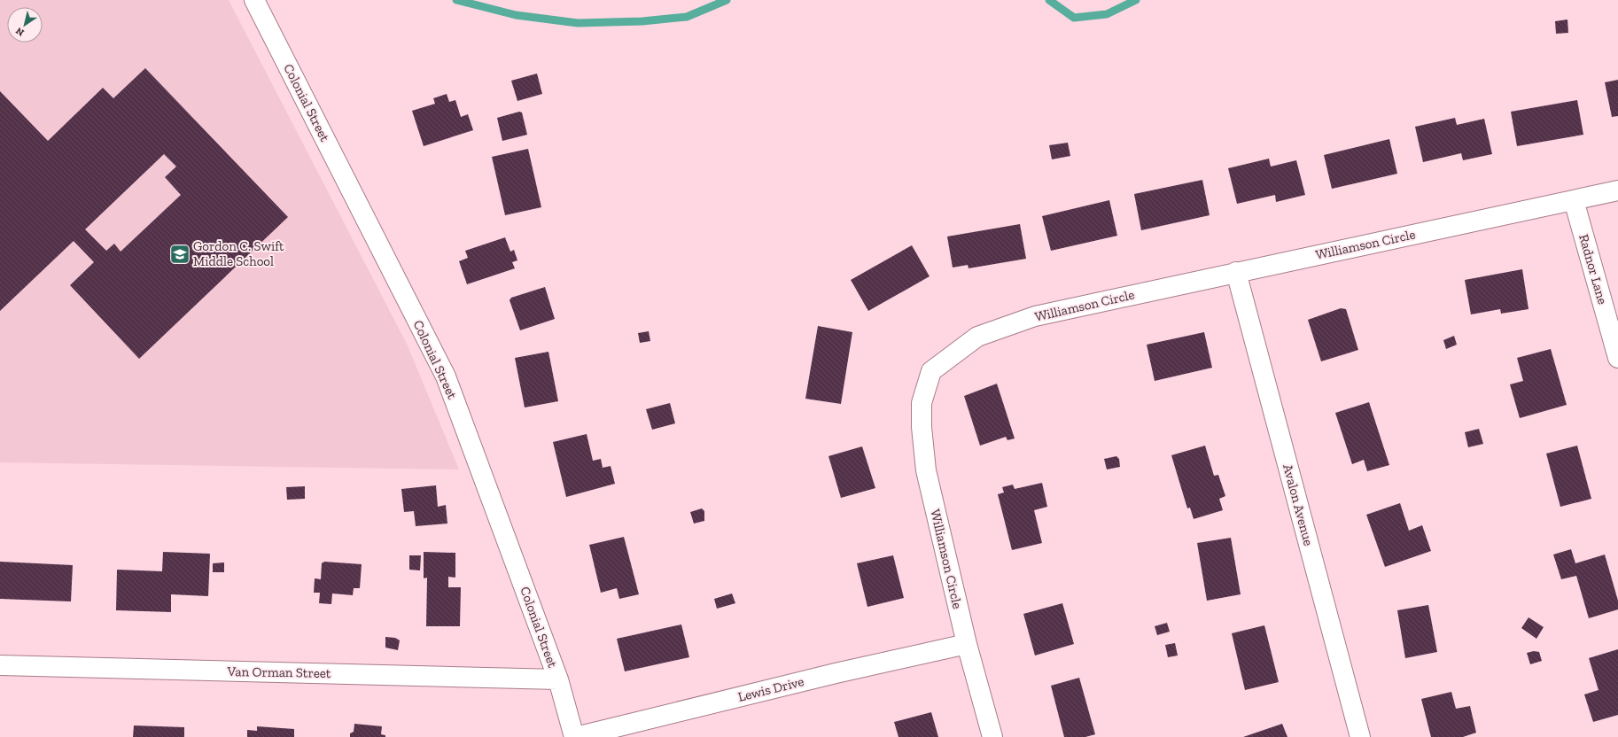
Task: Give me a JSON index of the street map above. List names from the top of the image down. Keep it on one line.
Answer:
{"streets":{"street":["Colonial Street","Williamson Circle","Radnor Lane","Avalon Avenue","Van Orman Street","Lewis Drive"]},"crossings":[["Colonial Street","Van Orman Street"],["Colonial Street","Lewis Drive"],["Williamson Circle","Radnor Lane"],["Williamson Circle","Avalon Avenue"],["Williamson Circle","Lewis Drive"]],"places":{"school or university":["Gordon C. Swift Middle School"]},"north":"bottom left"}
